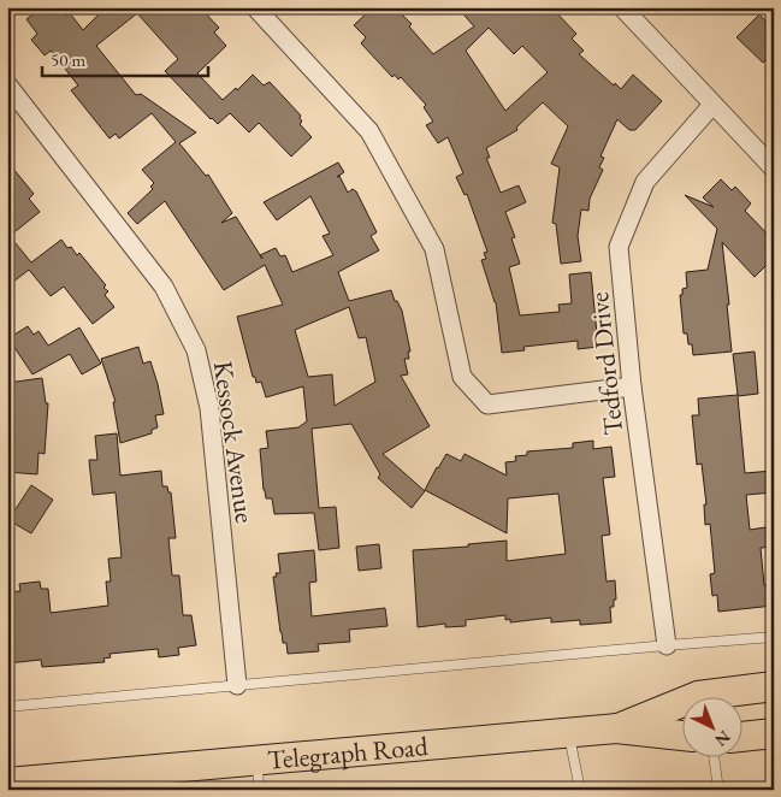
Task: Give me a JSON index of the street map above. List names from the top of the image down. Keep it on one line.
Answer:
{"streets":{"main road":["Telegraph Road"],"street":["Tedford Drive","Kessock Avenue"]},"scale_bar":"50 m","north":"bottom right"}
